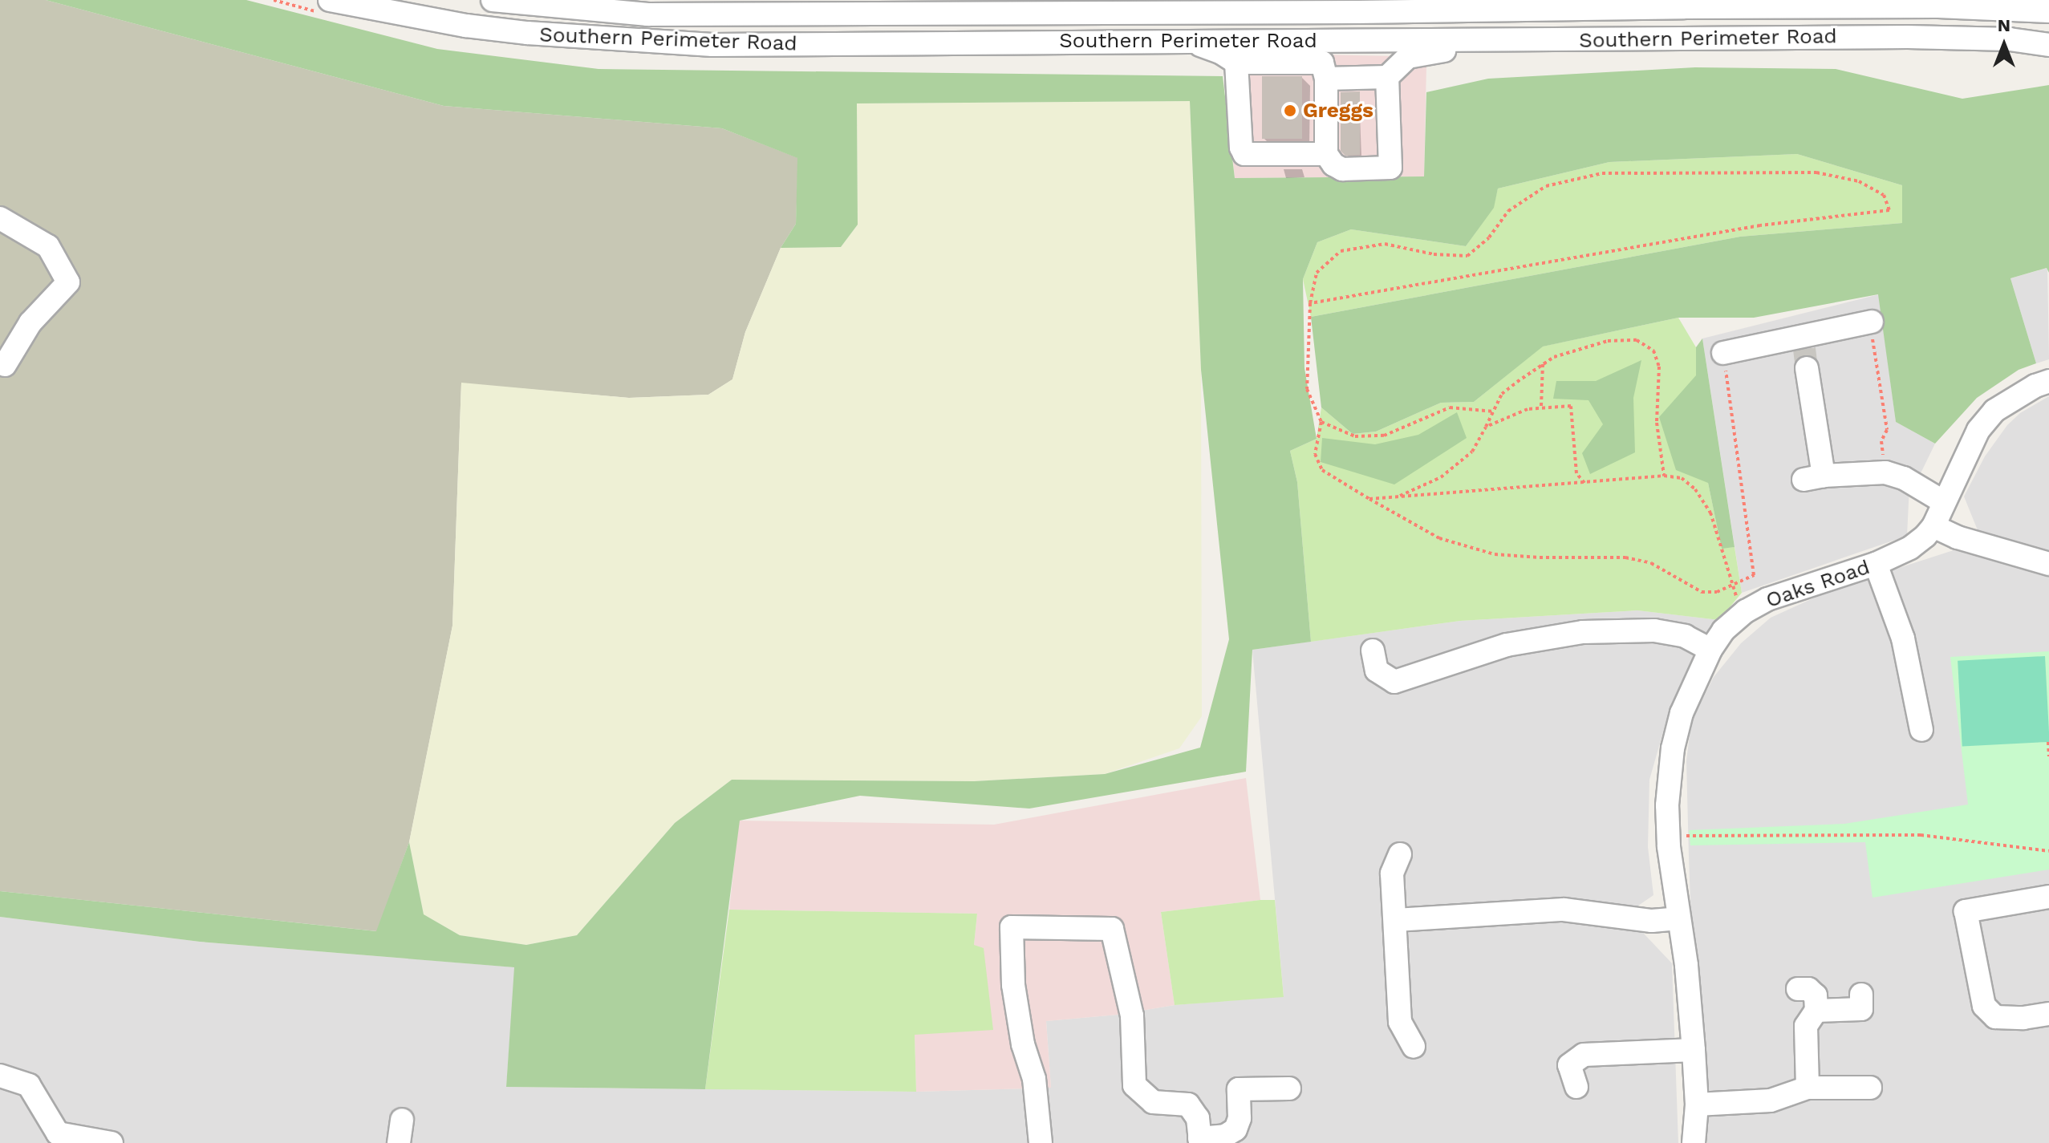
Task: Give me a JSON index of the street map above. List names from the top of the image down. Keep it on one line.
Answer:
{"streets":{"street":["Southern Perimeter Road","Oaks Road"]},"places":["Greggs"],"north":"top"}
